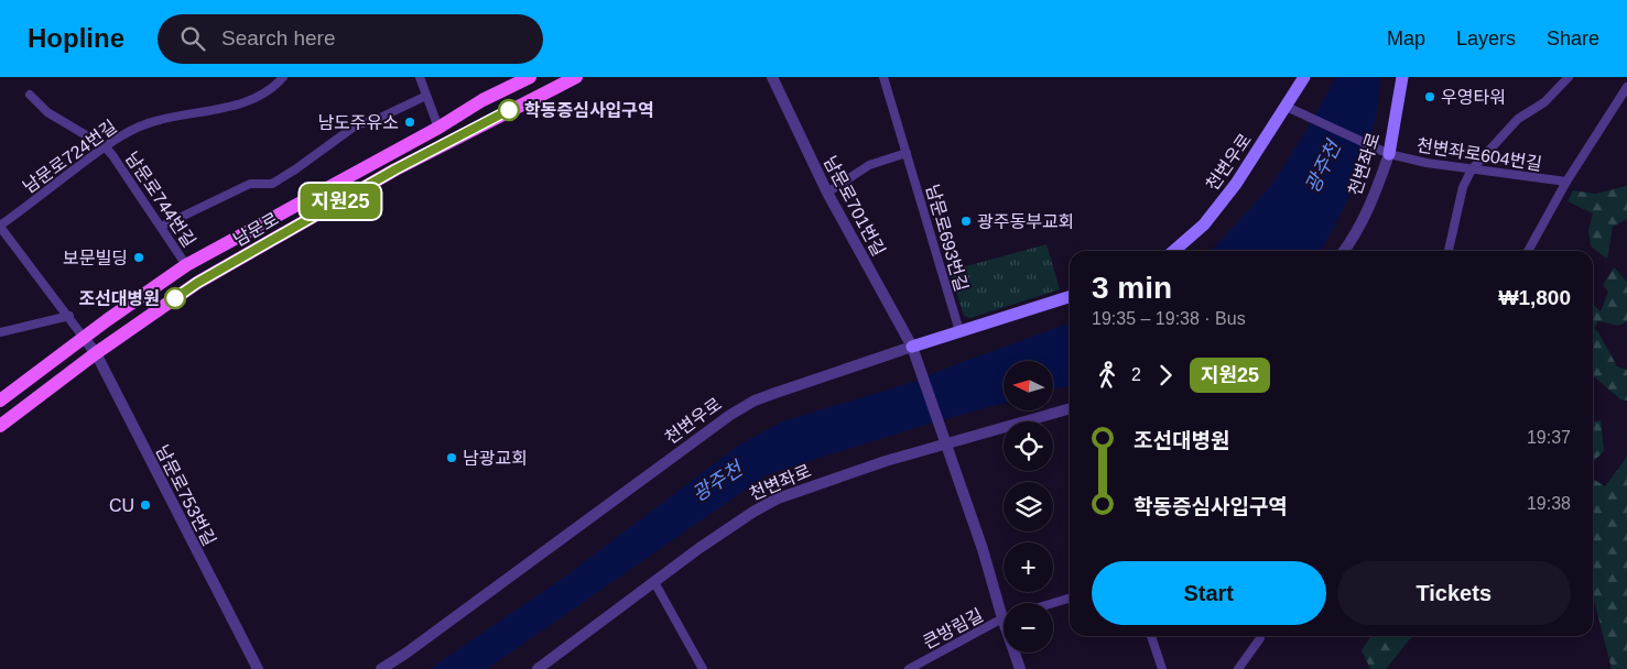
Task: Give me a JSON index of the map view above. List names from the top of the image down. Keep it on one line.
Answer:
{"streets":{"main road":["천변우로","천변좌로","남문로"],"street":["천변좌로604번길","남문로724번길","남문로744번길","남문로701번길","남문로693번길","남문로753번길","큰방림길"]},"crossings":[["천변좌로604번길","천변우로"],["천변좌로604번길","천변좌로"],["남문로724번길","남문로744번길"],["천변우로","남문로701번길"],["천변우로","남문로693번길"],["천변좌로","남문로701번길"],["남문로744번길","남문로"],["남문로","남문로753번길"]],"water":["광주천"],"places":["우영타워","학동증심사입구역","남도주유소","광주동부교회","보문빌딩","조선대병원","남광교회","CU"],"lines":["bus line 지원25"],"north":"left","page":{"header":"Hopline","search":"Search here","nav":["Map","Layers","Share"],"on_map":"지원25","heading":["3 min","19:35 – 19:38 · Bus","₩1,800"],"legs":["2","지원25"],"map_buttons":["+","−"],"list":[{"name":"조선대병원","value":"19:37"},{"name":"학동증심사입구역","value":"19:38"}],"buttons":["Start","Tickets"]}}
